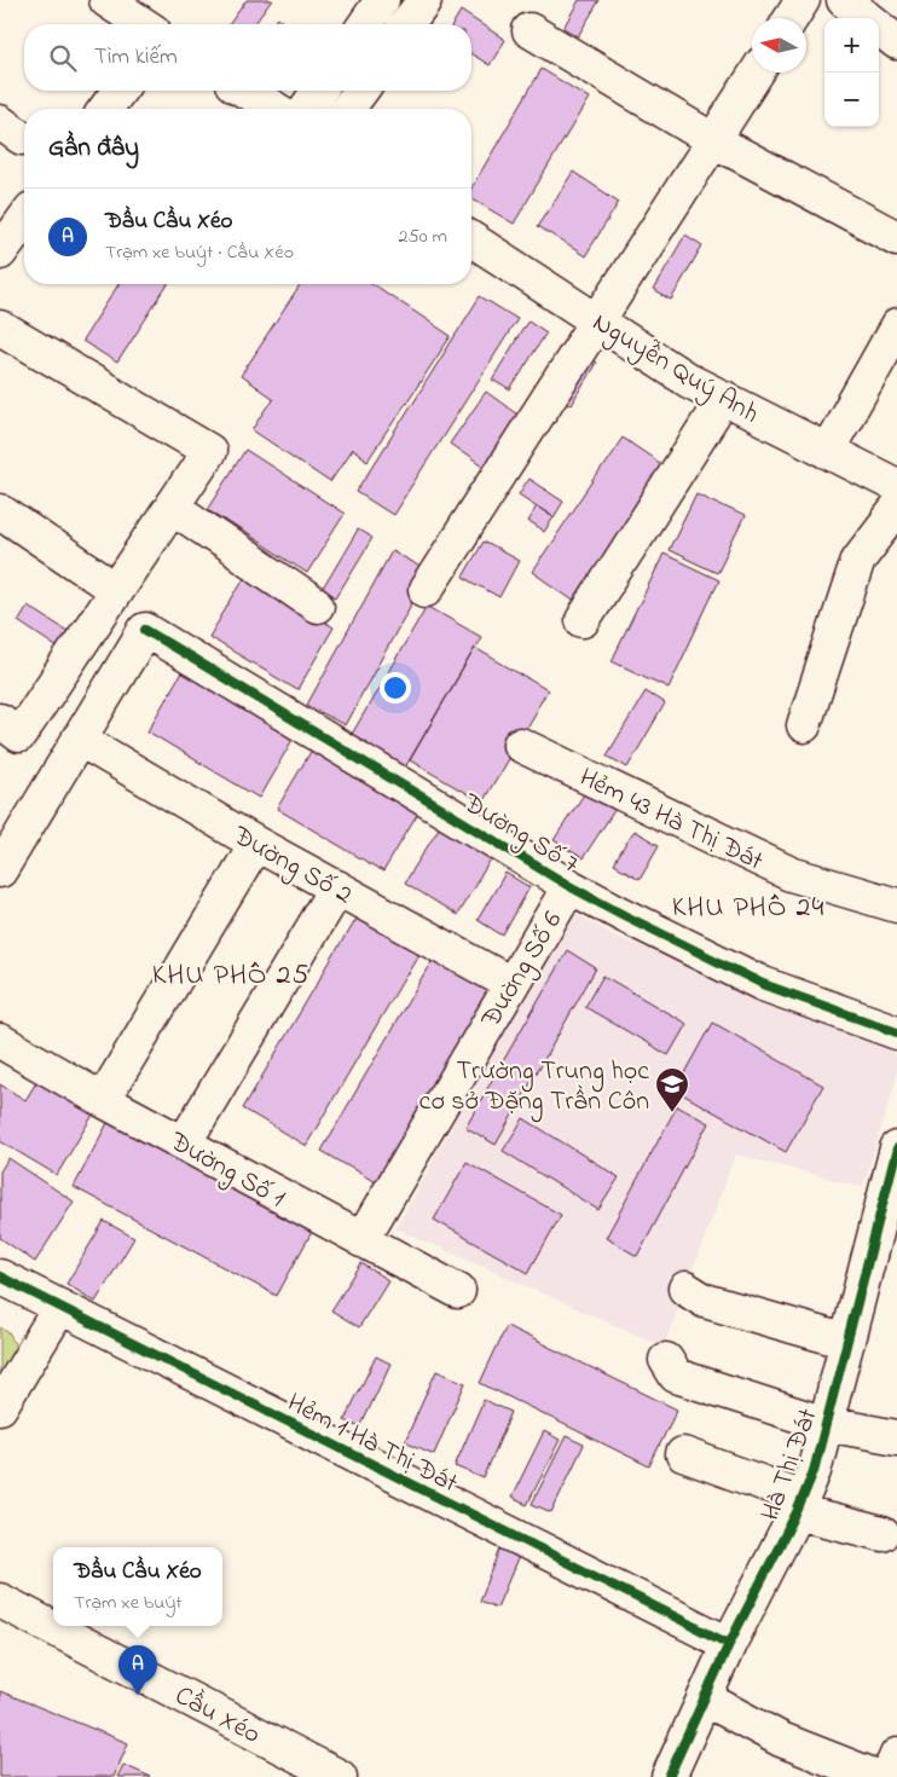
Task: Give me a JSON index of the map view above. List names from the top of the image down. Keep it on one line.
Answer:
{"streets":{"street":["Nguyễn Quý Anh","Hẻm 43 Hà Thị Đát","Đường Số 7","Đường Số 2","Đường Số 6","Đường Số 1","Hẻm 1 Hà Thị Đát","Hà Thị Đát","Cầu Xéo"]},"crossings":[["Đường Số 7","Đường Số 2"],["Đường Số 7","Đường Số 6"],["Đường Số 2","Đường Số 6"],["Đường Số 6","Đường Số 1"],["Hẻm 1 Hà Thị Đát","Hà Thị Đát"]],"districts":["KHU PHỐ 24","KHU PHỐ 25"],"places":{"school or university":["Trường Trung học cơ sở Đặng Trần Côn"]},"north":"left","page":{"map_buttons":["+","−"],"search":"Tìm kiếm","heading":"Gần đây","list":[{"mark":"A","name":"Đầu Cầu Xéo","note":"Trạm xe buýt · Cầu Xéo","value":"250 m"}],"popup":["Đầu Cầu Xéo","Trạm xe buýt"],"pins":"A"}}
